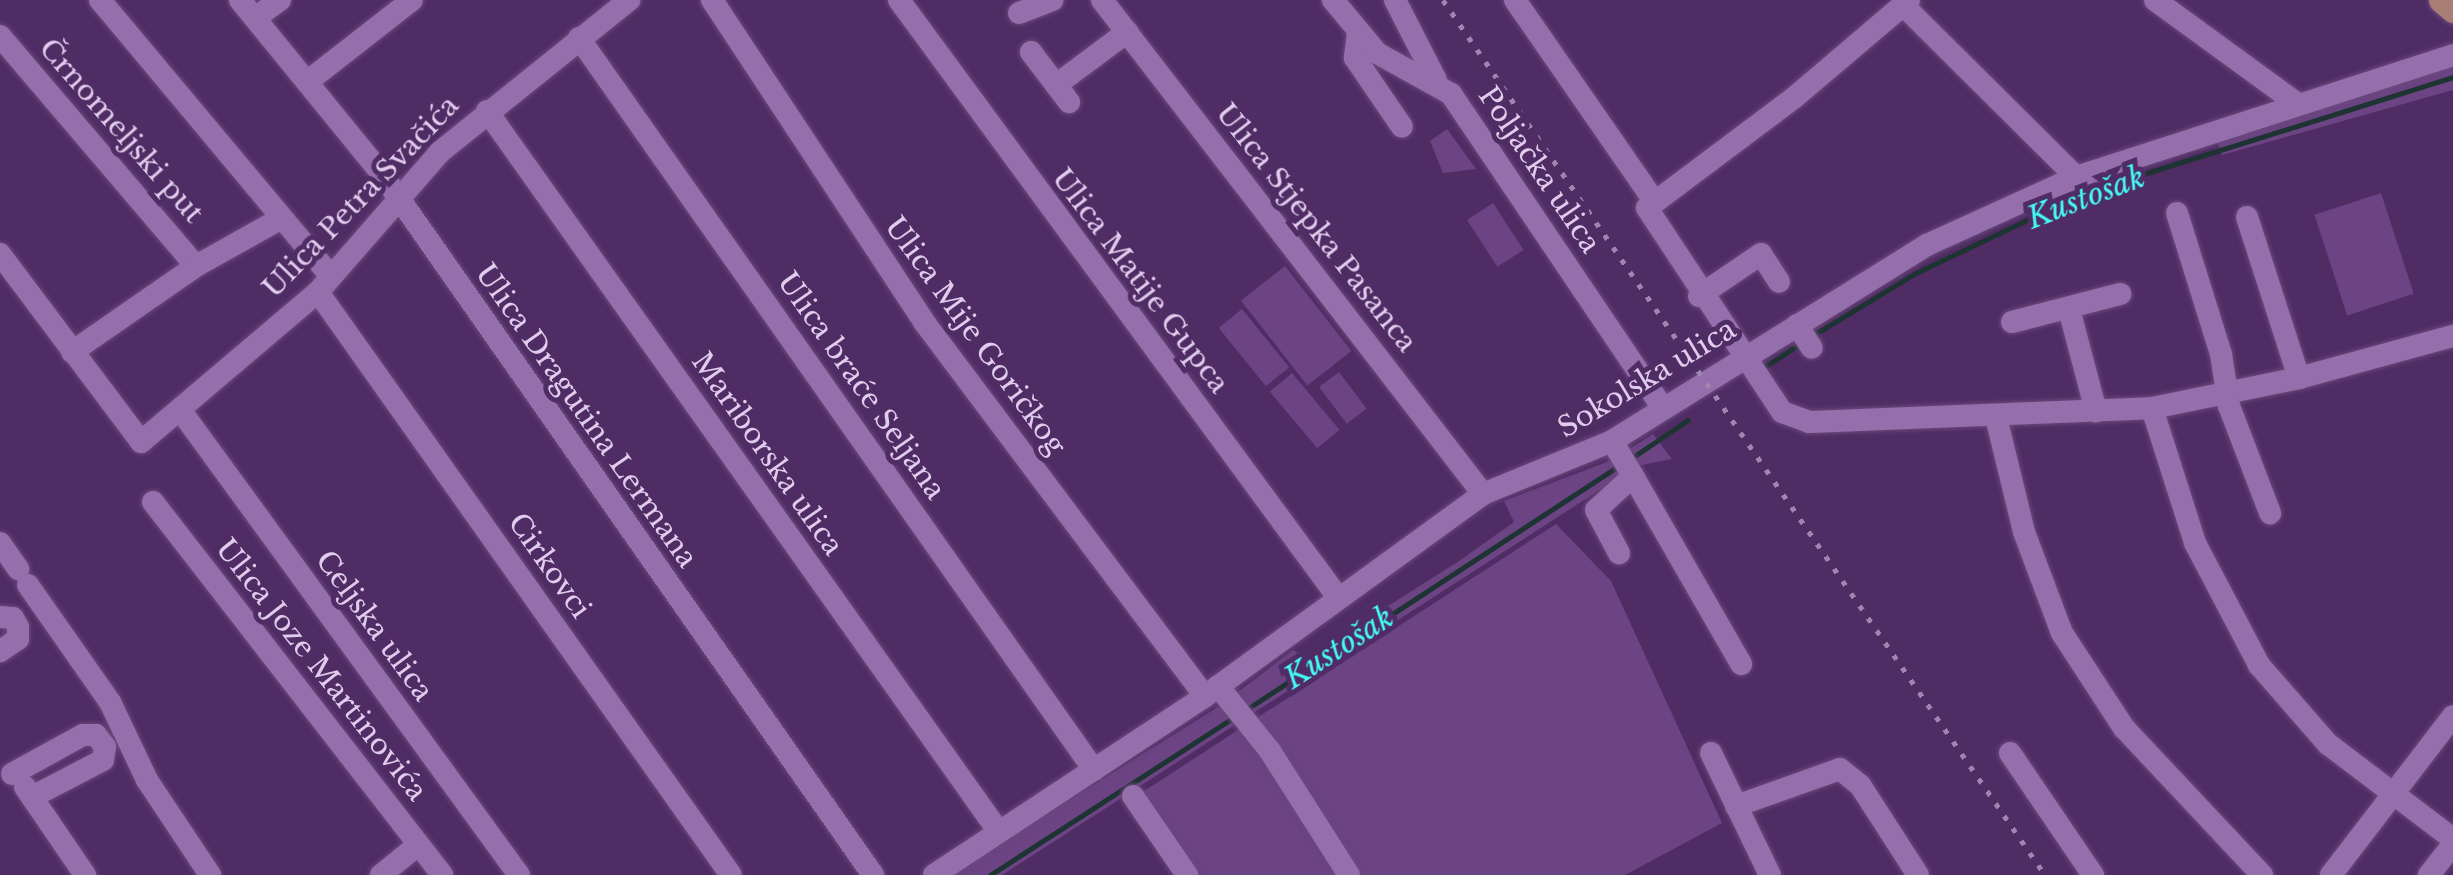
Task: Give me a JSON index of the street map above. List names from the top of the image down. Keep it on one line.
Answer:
{"streets":{"street":["Črnomeljski put","Poljačka ulica","Ulica Petra Svačića","Ulica Stjepka Pasanca","Ulica Matije Gupca","Ulica Mije Goričkog","Sokolska ulica","Ulica braće Seljana","Ulica Dragutina Lermana","Mariborska ulica","Cirkovci","Celjska ulica","Ulica Joze Martinovića"]},"crossings":[["Poljačka ulica","Sokolska ulica"],["Ulica Petra Svačića","Ulica braće Seljana"],["Ulica Petra Svačića","Ulica Dragutina Lermana"],["Ulica Petra Svačića","Mariborska ulica"],["Ulica Petra Svačića","Cirkovci"],["Ulica Petra Svačića","Celjska ulica"],["Ulica Stjepka Pasanca","Sokolska ulica"],["Ulica Matije Gupca","Sokolska ulica"],["Ulica Mije Goričkog","Sokolska ulica"],["Sokolska ulica","Ulica braće Seljana"],["Sokolska ulica","Mariborska ulica"]],"water":["Kustošak"]}
